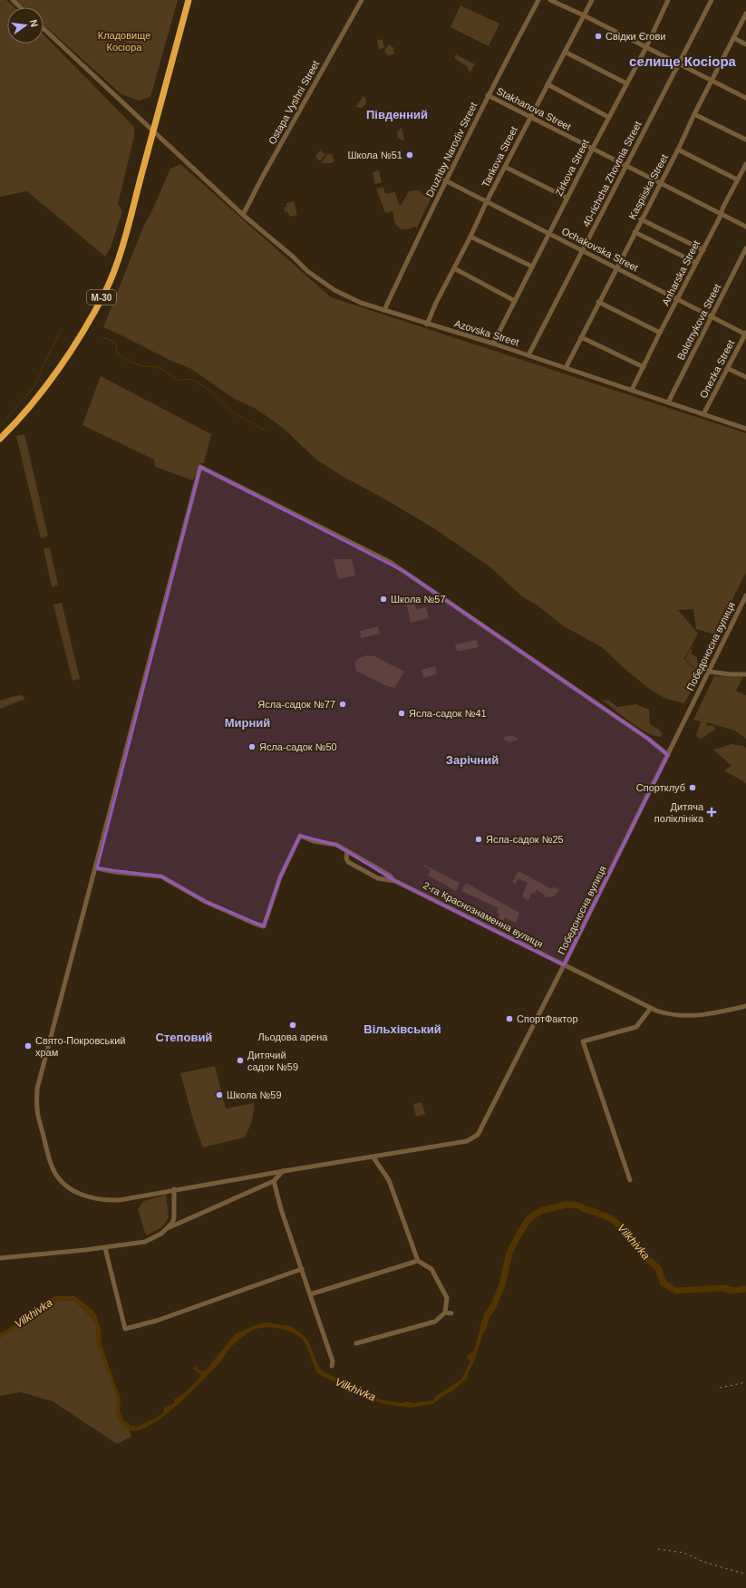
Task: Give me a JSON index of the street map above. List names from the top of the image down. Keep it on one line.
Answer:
{"streets":{"highway":["М-30"],"street":["Ostapa Vyshni Street","Stakhanova Street","Druzhby Narodiv Street","Tankova Street","Zirkova Street","40-richcha Zhovtnia Street","Kaspiiska Street","Ochakovska Street","Anharska Street","Bolotnykova Street","Azovska Street","Onezka Street","Победоносна вулиця","2-га Краснознаменна вулиця"]},"crossings":[["Ostapa Vyshni Street","Azovska Street"],["Stakhanova Street","Druzhby Narodiv Street"],["Stakhanova Street","Tankova Street"],["Stakhanova Street","Zirkova Street"],["Stakhanova Street","40-richcha Zhovtnia Street"],["Stakhanova Street","Kaspiiska Street"],["Stakhanova Street","Anharska Street"],["Druzhby Narodiv Street","Ochakovska Street"],["Druzhby Narodiv Street","Azovska Street"],["Tankova Street","Ochakovska Street"],["Tankova Street","Azovska Street"],["Zirkova Street","Ochakovska Street"],["Zirkova Street","Azovska Street"],["40-richcha Zhovtnia Street","Ochakovska Street"],["40-richcha Zhovtnia Street","Azovska Street"],["Kaspiiska Street","Ochakovska Street"],["Kaspiiska Street","Azovska Street"],["Ochakovska Street","Anharska Street"],["Ochakovska Street","Bolotnykova Street"],["Ochakovska Street","Onezka Street"],["Anharska Street","Azovska Street"],["М-30","Azovska Street"],["Bolotnykova Street","Azovska Street"],["Azovska Street","Onezka Street"],["Победоносна вулиця","2-га Краснознаменна вулиця"]],"districts":["селище Косіора","Південний","Мирний","Зарічний","Вільхівський","Степовий"],"water":["Vilkhivka"],"parks":["Кладовище Косіора"],"places":{"other":["Свідки Єгови","Школа №51","Школа №57","Ясла-садок №77","Ясла-садок №41","Ясла-садок №50","Спортклуб","Ясла-садок №25","СпортФактор","Льодова арена","Свято-Покровський храм","Дитячий садок №59","Школа №59"],"health":["Дитяча поліклініка"]},"north":"right"}
